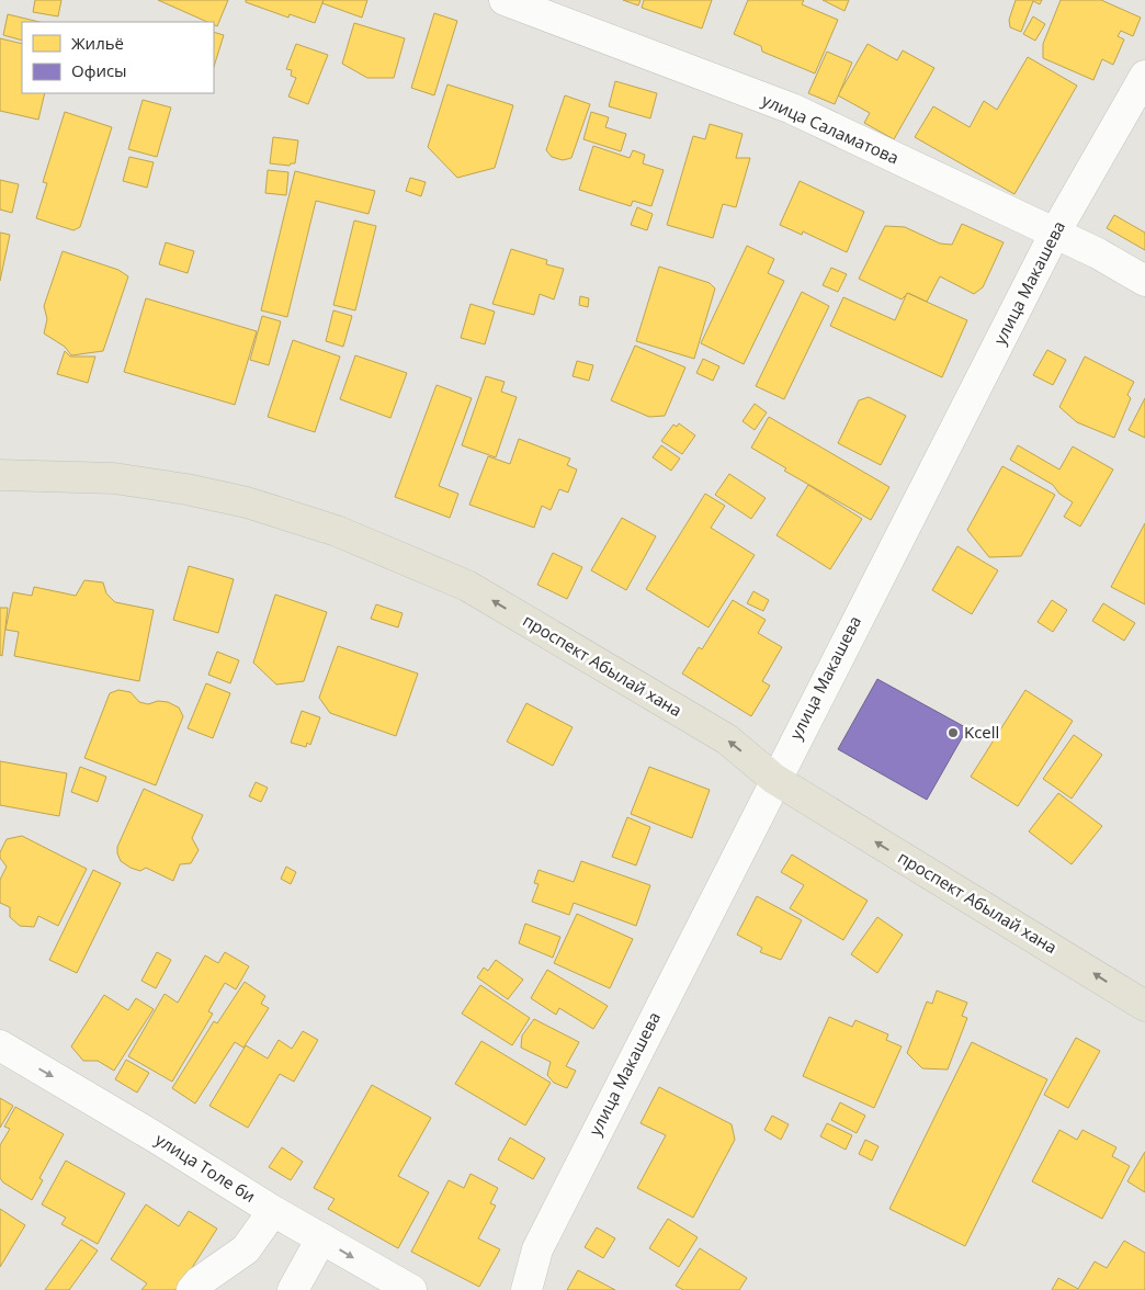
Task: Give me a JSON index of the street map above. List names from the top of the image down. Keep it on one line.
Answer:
{"streets":{"main road":["проспект Абылай хана"],"street":["улица Саламатова","улица Макашева","улица Толе би"]},"crossings":[["улица Саламатова","улица Макашева"],["улица Макашева","проспект Абылай хана"]],"one_way":["проспект Абылай хана","улица Толе би"],"places":["Kcell"],"legend":["Жильё","Офисы"]}
